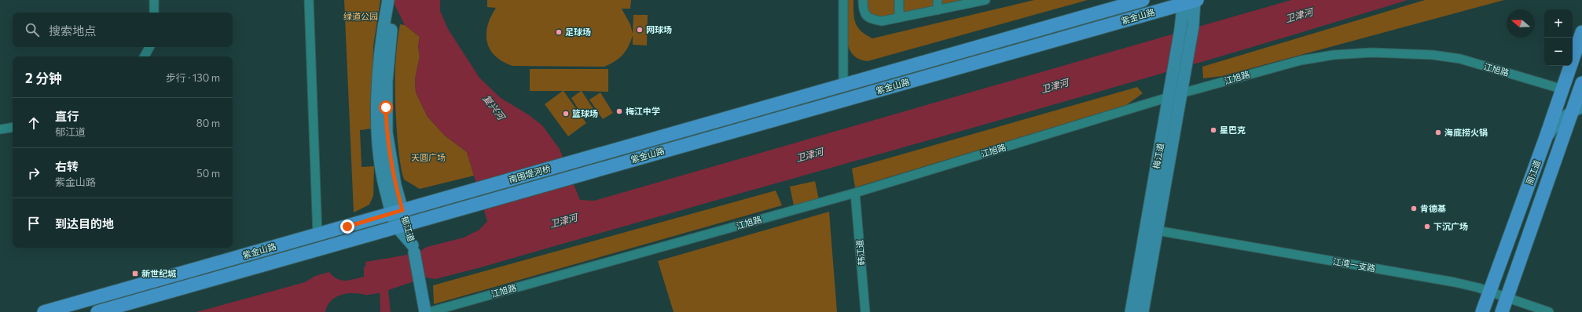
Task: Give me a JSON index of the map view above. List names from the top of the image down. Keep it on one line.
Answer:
{"streets":{"main road":["紫金山路","丽江道","南围堤河桥"],"street":["江旭路","梅江道","郁江道","韩江道","江湾一支路"]},"crossings":[["紫金山路","梅江道"],["紫金山路","南围堤河桥"],["紫金山路","郁江道"],["江旭路","梅江道"],["江旭路","丽江道"],["江旭路","韩江道"],["梅江道","江湾一支路"],["丽江道","江湾一支路"]],"water":["卫津河","复兴河"],"parks":["绿道公园","天圆广场"],"places":{"other":["网球场","足球场","梅江中学","篮球场","星巴克","海底捞火锅","肯德基","下沉广场"],"transit":["新世纪城"]},"north":"left","page":{"map_buttons":["+","−"],"search":"搜索地点","heading":["2 分钟","步行 · 130 m"],"list":[["直行","郁江道","80 m"],["右转","紫金山路","50 m"],"到达目的地"]}}
